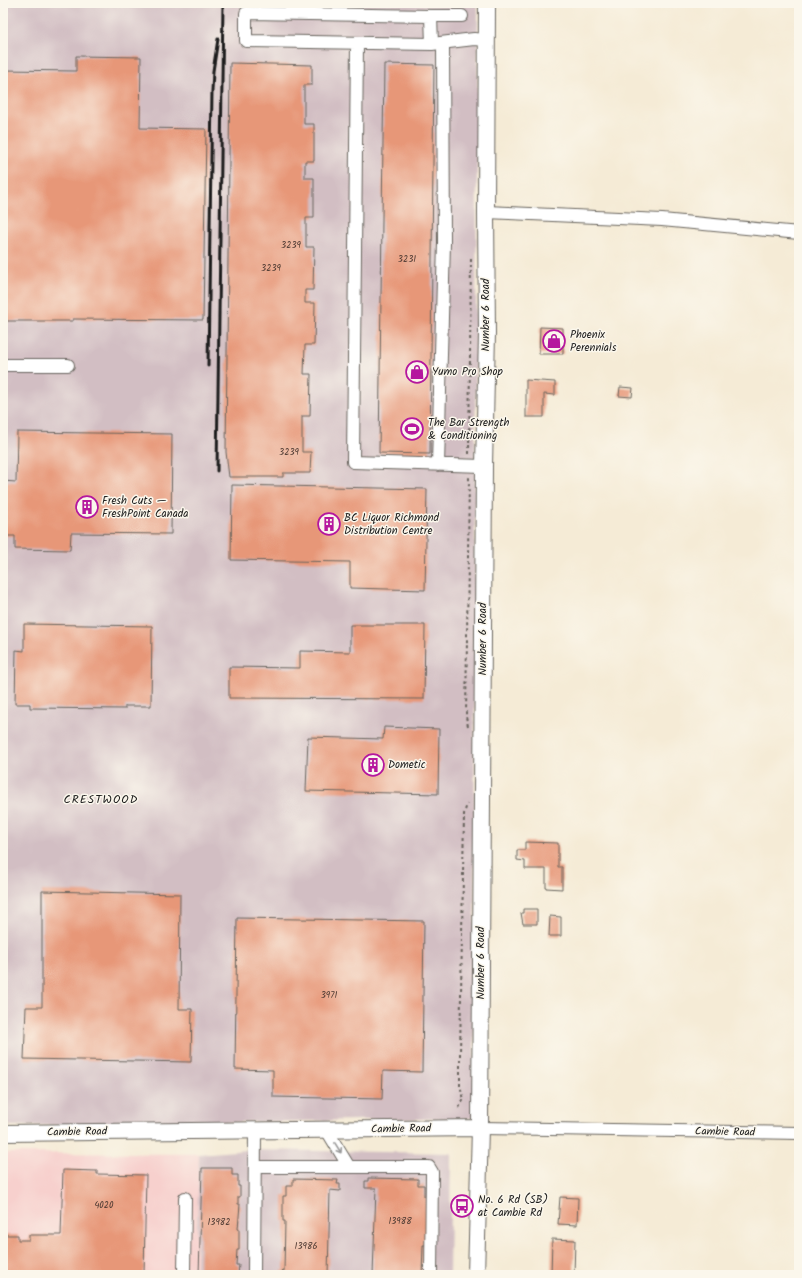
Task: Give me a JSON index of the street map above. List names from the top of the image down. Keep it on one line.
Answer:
{"streets":{"main road":["Number 6 Road","Cambie Road"]},"crossings":[["Number 6 Road","Cambie Road"]],"districts":["CRESTWOOD"],"places":{"shop":["Phoenix Perennials","Yumo Pro Shop"],"sports":["The Bar Strength & Conditioning"],"building":["Fresh Cuts — FreshPoint Canada","BC Liquor Richmond Distribution Centre","Dometic"],"bus stop":["No. 6 Rd (SB) at Cambie Rd"]},"house_numbers":["3239","3231","3239","3239","3971","4020","13988","13982","13986"]}
